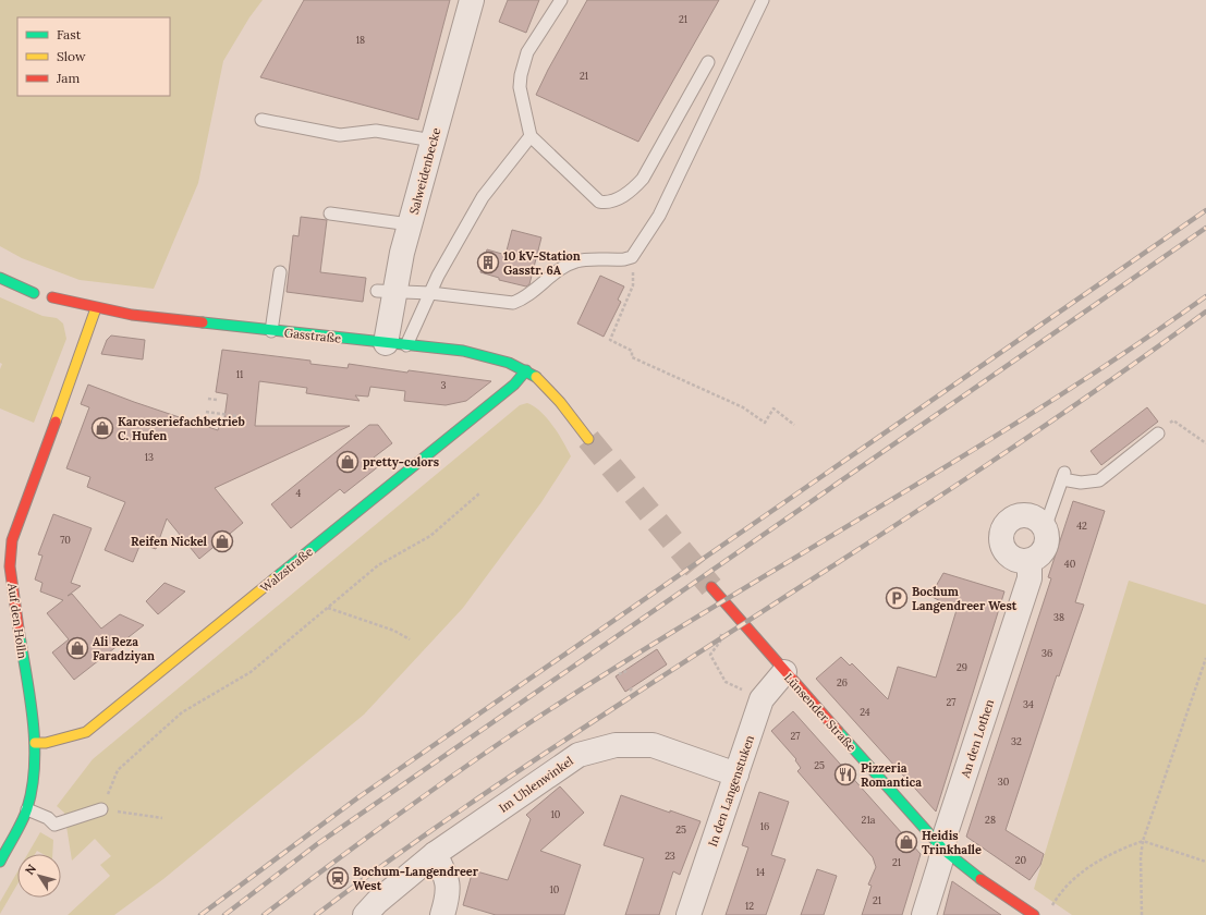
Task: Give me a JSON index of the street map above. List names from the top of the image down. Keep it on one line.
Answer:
{"streets":{"street":["Salweidenbecke","Gasstraße","Walzstraße","Auf den Holln","Lünsender Straße","An den Lothen","Im Uhlenwinkel","In den Langenstuken"]},"crossings":[["Salweidenbecke","Gasstraße"],["Gasstraße","Walzstraße"],["Gasstraße","Auf den Holln"],["Walzstraße","Auf den Holln"],["Lünsender Straße","An den Lothen"],["Lünsender Straße","In den Langenstuken"],["Im Uhlenwinkel","In den Langenstuken"]],"places":{"building":["10 kV-Station Gasstr. 6A"],"shop":["Karosseriefachbetrieb C. Hufen","pretty-colors","Reifen Nickel","Ali Reza Faradziyan","Heidis Trinkhalle"],"parking":["Bochum Langendreer West"],"restaurant":["Pizzeria Romantica"],"station":["Bochum-Langendreer West"]},"house_numbers":["21","18","21","11","3","13","4","42","70","40","38","36","29","26","27","34","24","27","32","25","30","10","21a","28","16","25","23","20","21","14","10","21","12"],"legend":["Fast","Slow","Jam"],"north":"top left"}
